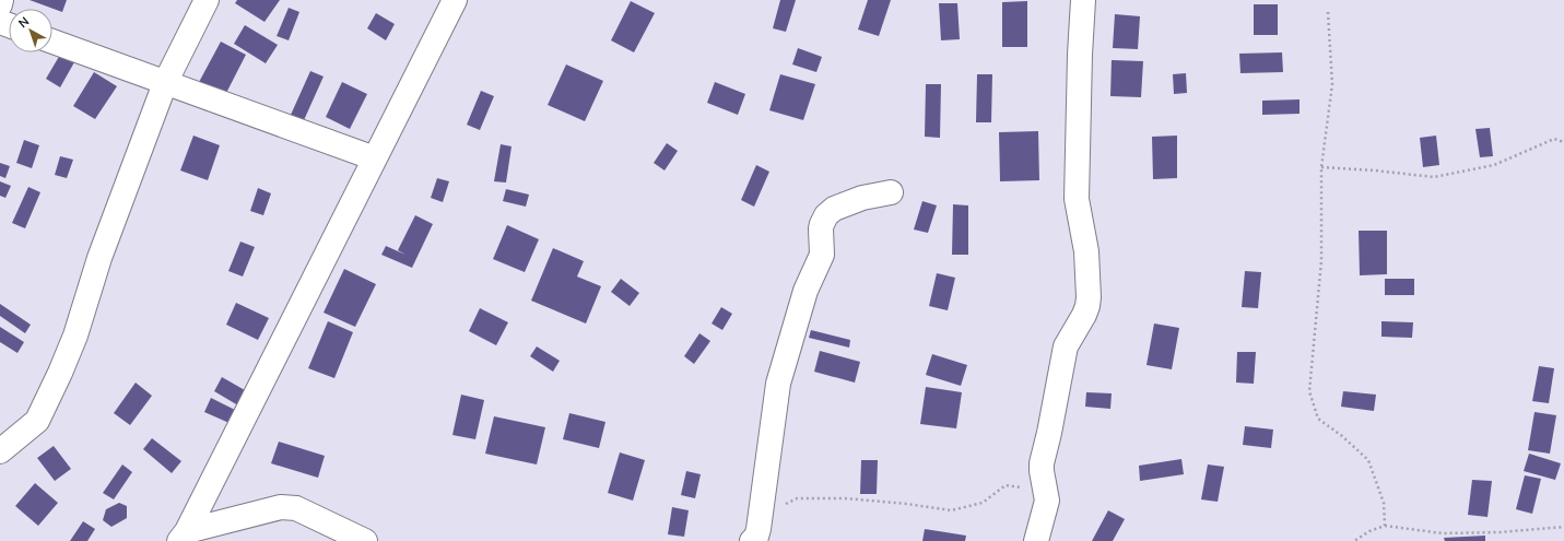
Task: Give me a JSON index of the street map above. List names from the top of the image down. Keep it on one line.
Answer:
{"north":"top left"}
